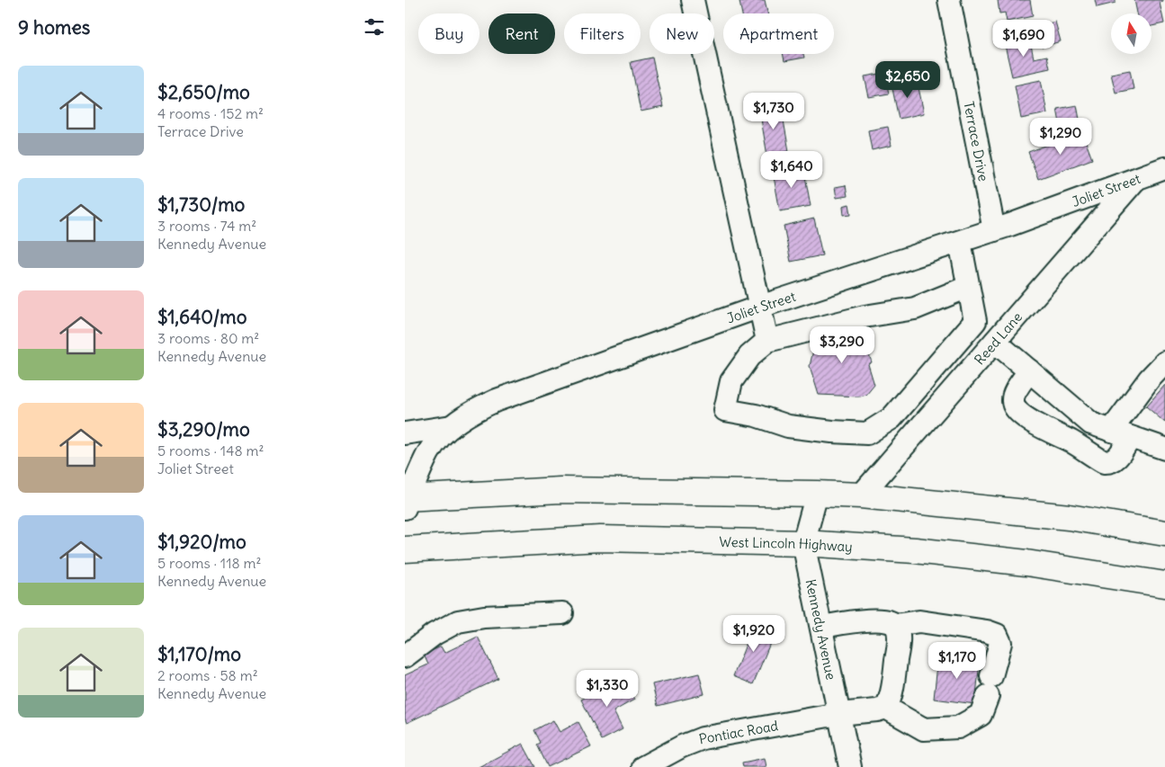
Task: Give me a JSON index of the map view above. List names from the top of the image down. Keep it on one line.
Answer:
{"streets":{"main road":["West Lincoln Highway"],"street":["Terrace Drive","Joliet Street","Reed Lane","Kennedy Avenue","Pontiac Road"]},"crossings":[["Terrace Drive","Joliet Street"],["Joliet Street","Reed Lane"],["West Lincoln Highway","Kennedy Avenue"],["Kennedy Avenue","Pontiac Road"]],"north":"top","page":{"heading":"9 homes","chip":["Buy","Rent","Filters","New","Apartment"],"price":["$1,690","$2,650","$1,730","$1,290","$1,640","$3,290","$1,920","$1,170","$1,330"],"list":[{"name":"$2,650/mo","note":"4 rooms · 152 m² · Terrace Drive"},{"name":"$1,730/mo","note":"3 rooms · 74 m² · Kennedy Avenue"},{"name":"$1,640/mo","note":"3 rooms · 80 m² · Kennedy Avenue"},{"name":"$3,290/mo","note":"5 rooms · 148 m² · Joliet Street"},{"name":"$1,920/mo","note":"5 rooms · 118 m² · Kennedy Avenue"},{"name":"$1,170/mo","note":"2 rooms · 58 m² · Kennedy Avenue"}]}}
